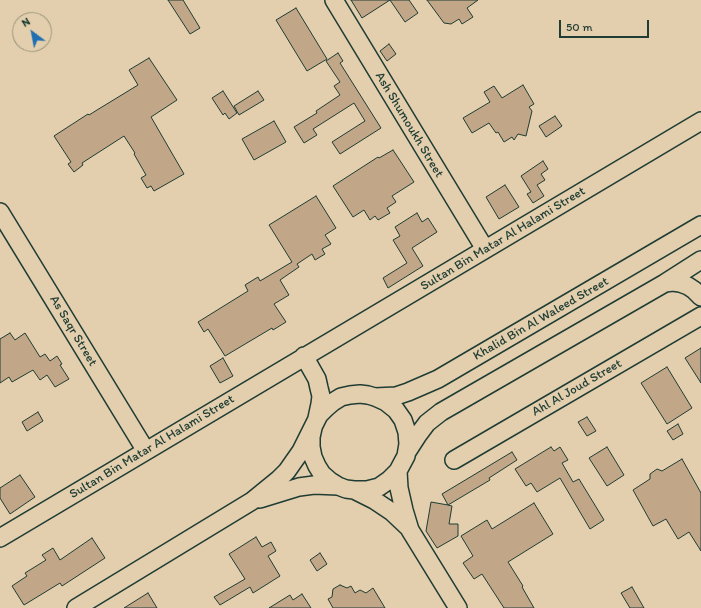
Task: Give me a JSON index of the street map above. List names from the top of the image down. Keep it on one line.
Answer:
{"streets":{"street":["Ash Shumoukh Street","Sultan Bin Matar Al Halami Street","Khalid Bin Al Waleed Street","As Saqr Street","Ahl Al Joud Street"]},"crossings":[["Ash Shumoukh Street","Sultan Bin Matar Al Halami Street"],["Sultan Bin Matar Al Halami Street","As Saqr Street"]],"scale_bar":"50 m","north":"top left"}
